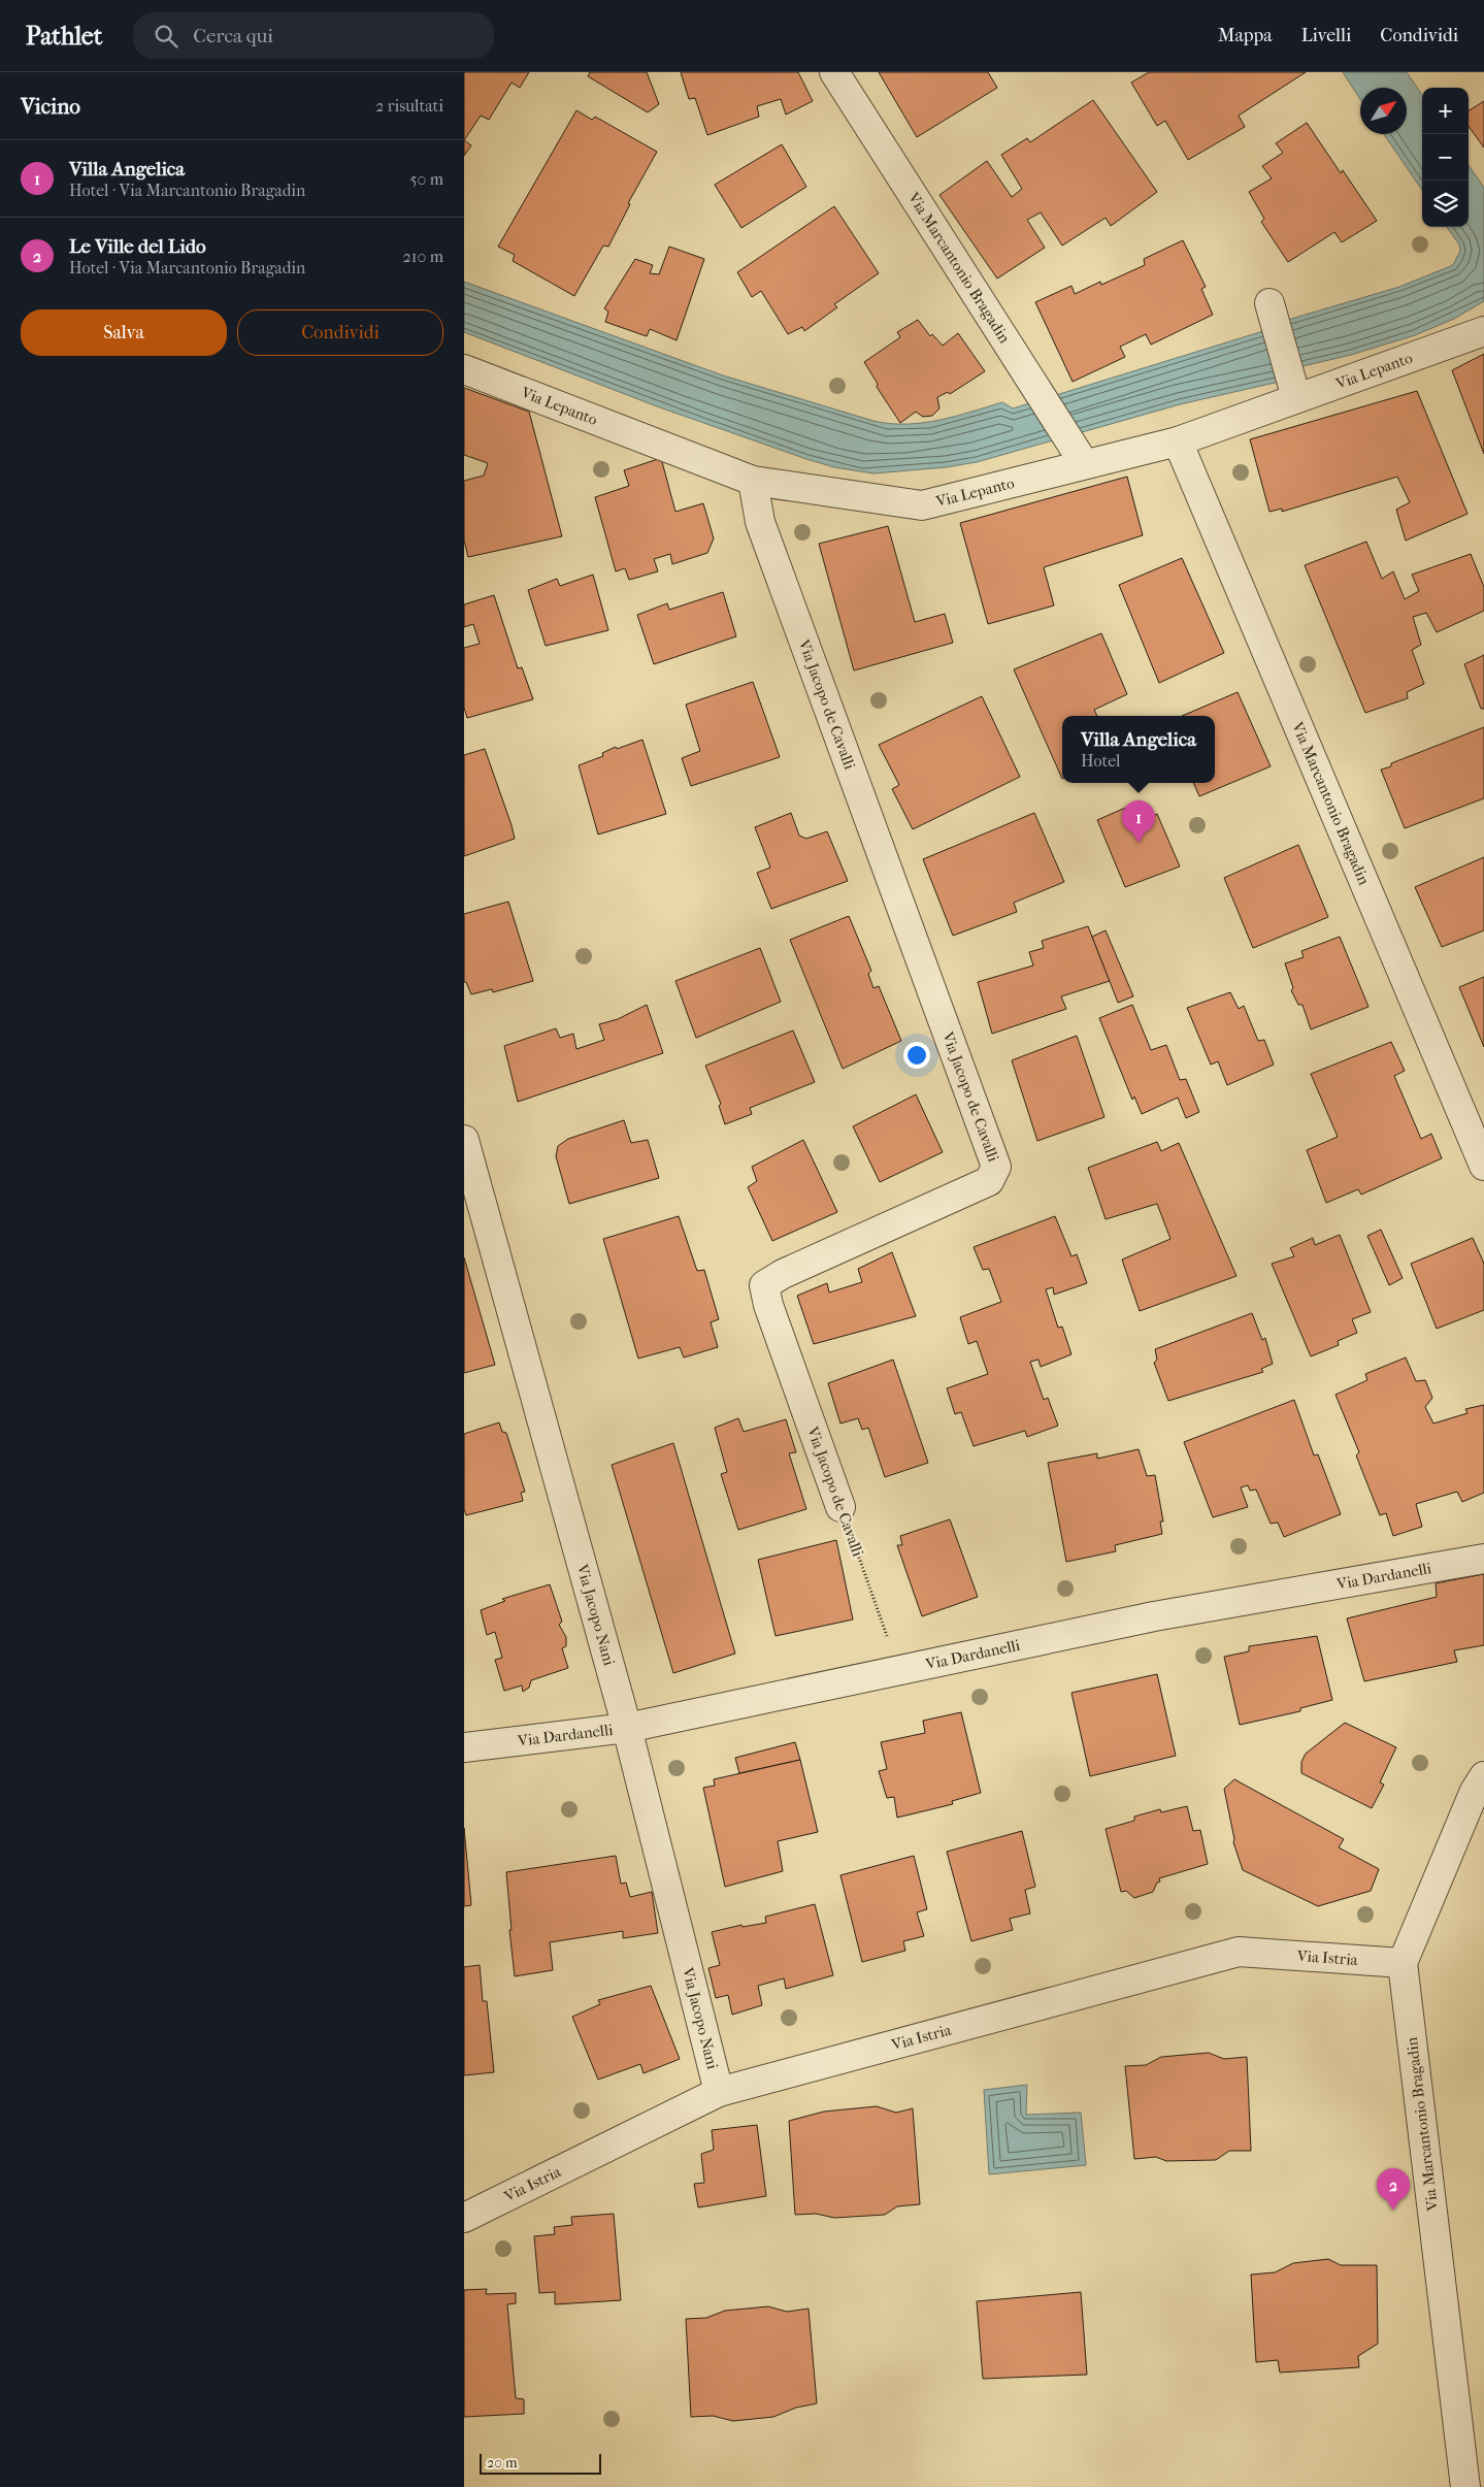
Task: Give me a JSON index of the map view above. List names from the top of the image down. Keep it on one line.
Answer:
{"streets":{"street":["Via Marcantonio Bragadin","Via Lepanto","Via Jacopo de Cavalli","Via Dardanelli","Via Jacopo Nani","Via Istria"]},"crossings":[["Via Marcantonio Bragadin","Via Lepanto"],["Via Marcantonio Bragadin","Via Istria"],["Via Lepanto","Via Jacopo de Cavalli"],["Via Jacopo de Cavalli","Via Dardanelli"],["Via Dardanelli","Via Jacopo Nani"],["Via Jacopo Nani","Via Istria"]],"scale_bar":"20 m","north":"top right","page":{"header":"Pathlet","search":"Cerca qui","nav":["Mappa","Livelli","Condividi"],"heading":["Vicino","2 risultati"],"map_buttons":["+","−"],"list":[{"mark":"1","name":"Villa Angelica","note":"Hotel · Via Marcantonio Bragadin","value":"50 m"},{"mark":"2","name":"Le Ville del Lido","note":"Hotel · Via Marcantonio Bragadin","value":"210 m"}],"buttons":["Salva","Condividi"],"popup":["Villa Angelica","Hotel"],"pins":["1","2"],"scale":"20 m"}}
